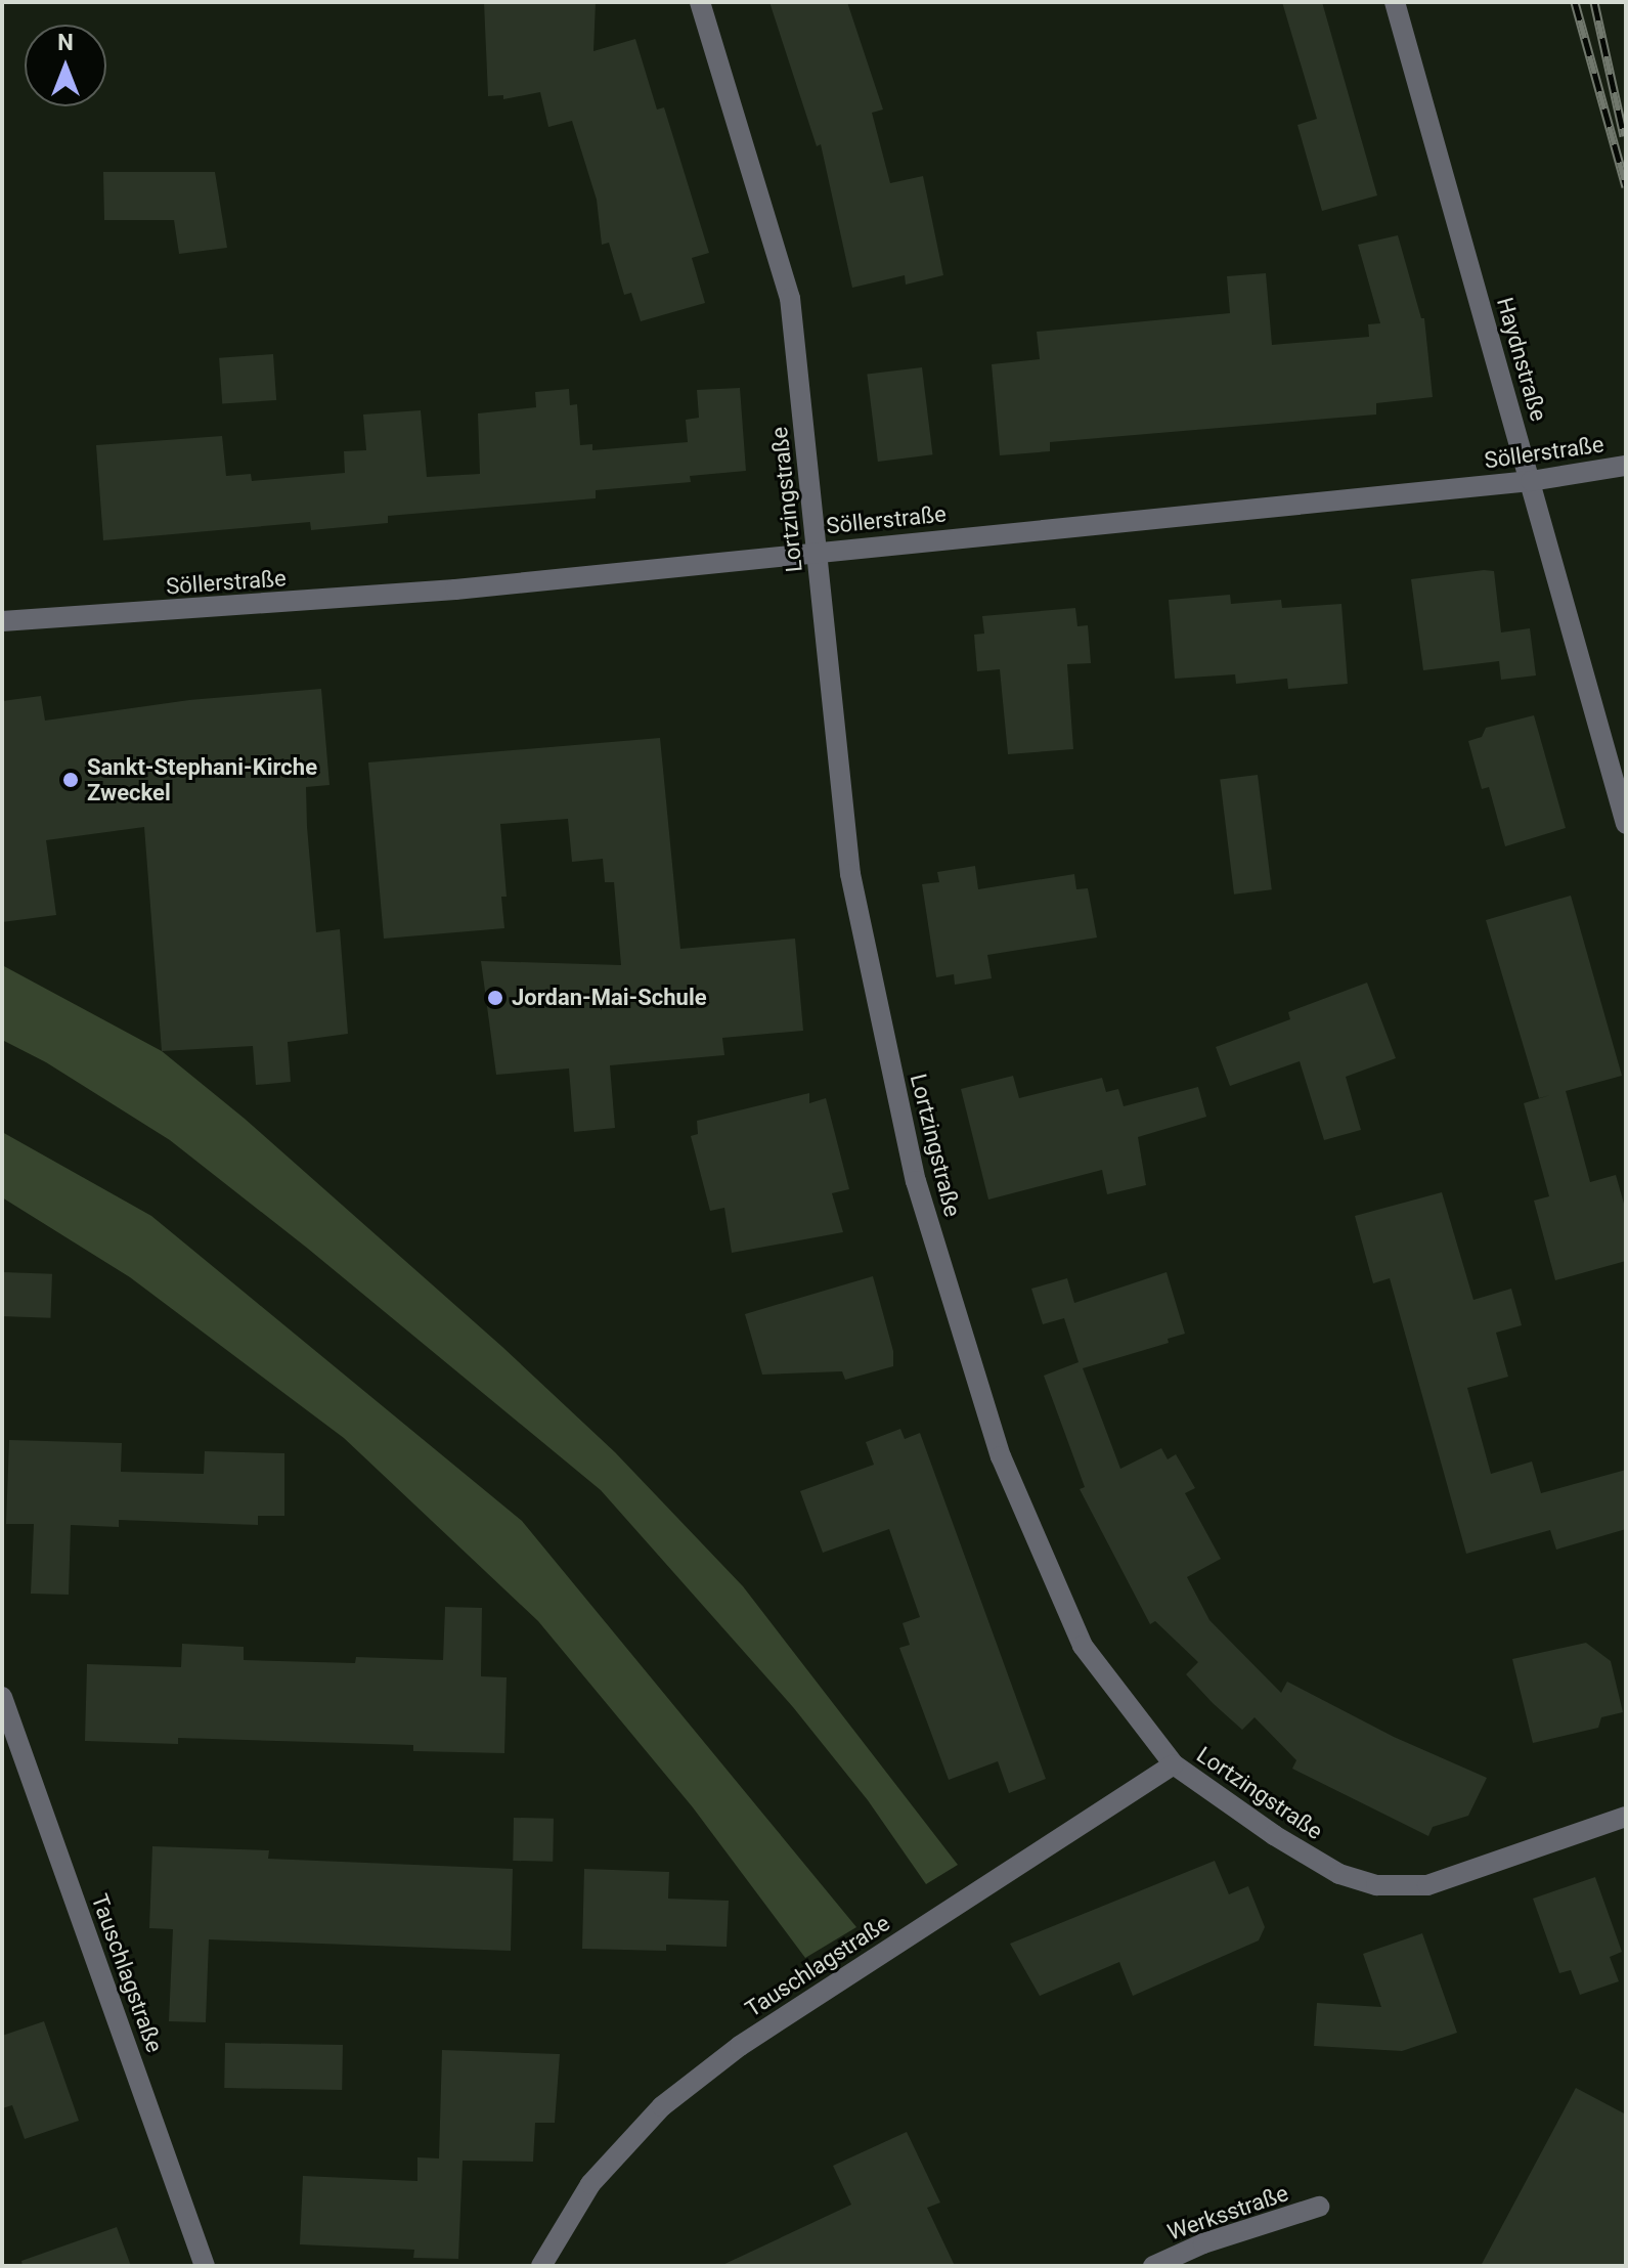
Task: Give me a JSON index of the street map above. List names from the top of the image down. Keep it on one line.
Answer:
{"streets":{"street":["Haydnstraße","Söllerstraße","Lortzingstraße","Tauschlagstraße","Werksstraße"]},"crossings":[["Haydnstraße","Söllerstraße"],["Söllerstraße","Lortzingstraße"],["Lortzingstraße","Tauschlagstraße"]],"places":["Sankt-Stephani-Kirche Zweckel","Jordan-Mai-Schule"],"north":"top"}
